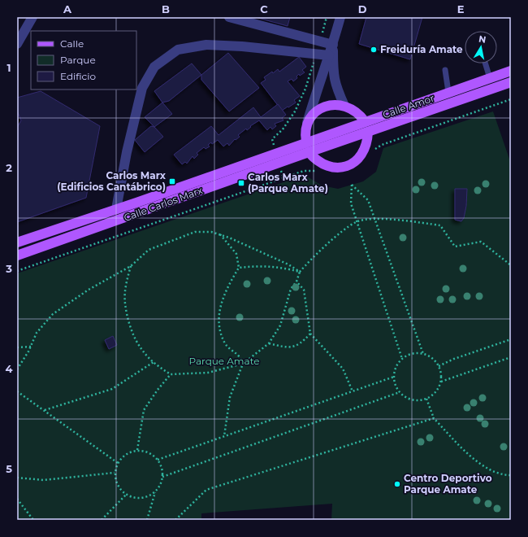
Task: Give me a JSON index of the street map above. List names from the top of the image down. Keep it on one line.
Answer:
{"streets":{"main road":["Calle Amor","Calle Carlos Marx"]},"crossings":[["Calle Amor","Calle Carlos Marx"]],"parks":["Parque Amate"],"places":{"other":["Freiduría Amate","Centro Deportivo Parque Amate"],"transit":["Carlos Marx (Edificios Cantábrico)","Carlos Marx (Parque Amate)"]},"legend":["Calle","Parque","Edificio"],"north":"top","grid":{"columns":["A","B","C","D","E"],"rows":["1","2","3","4","5"]}}
